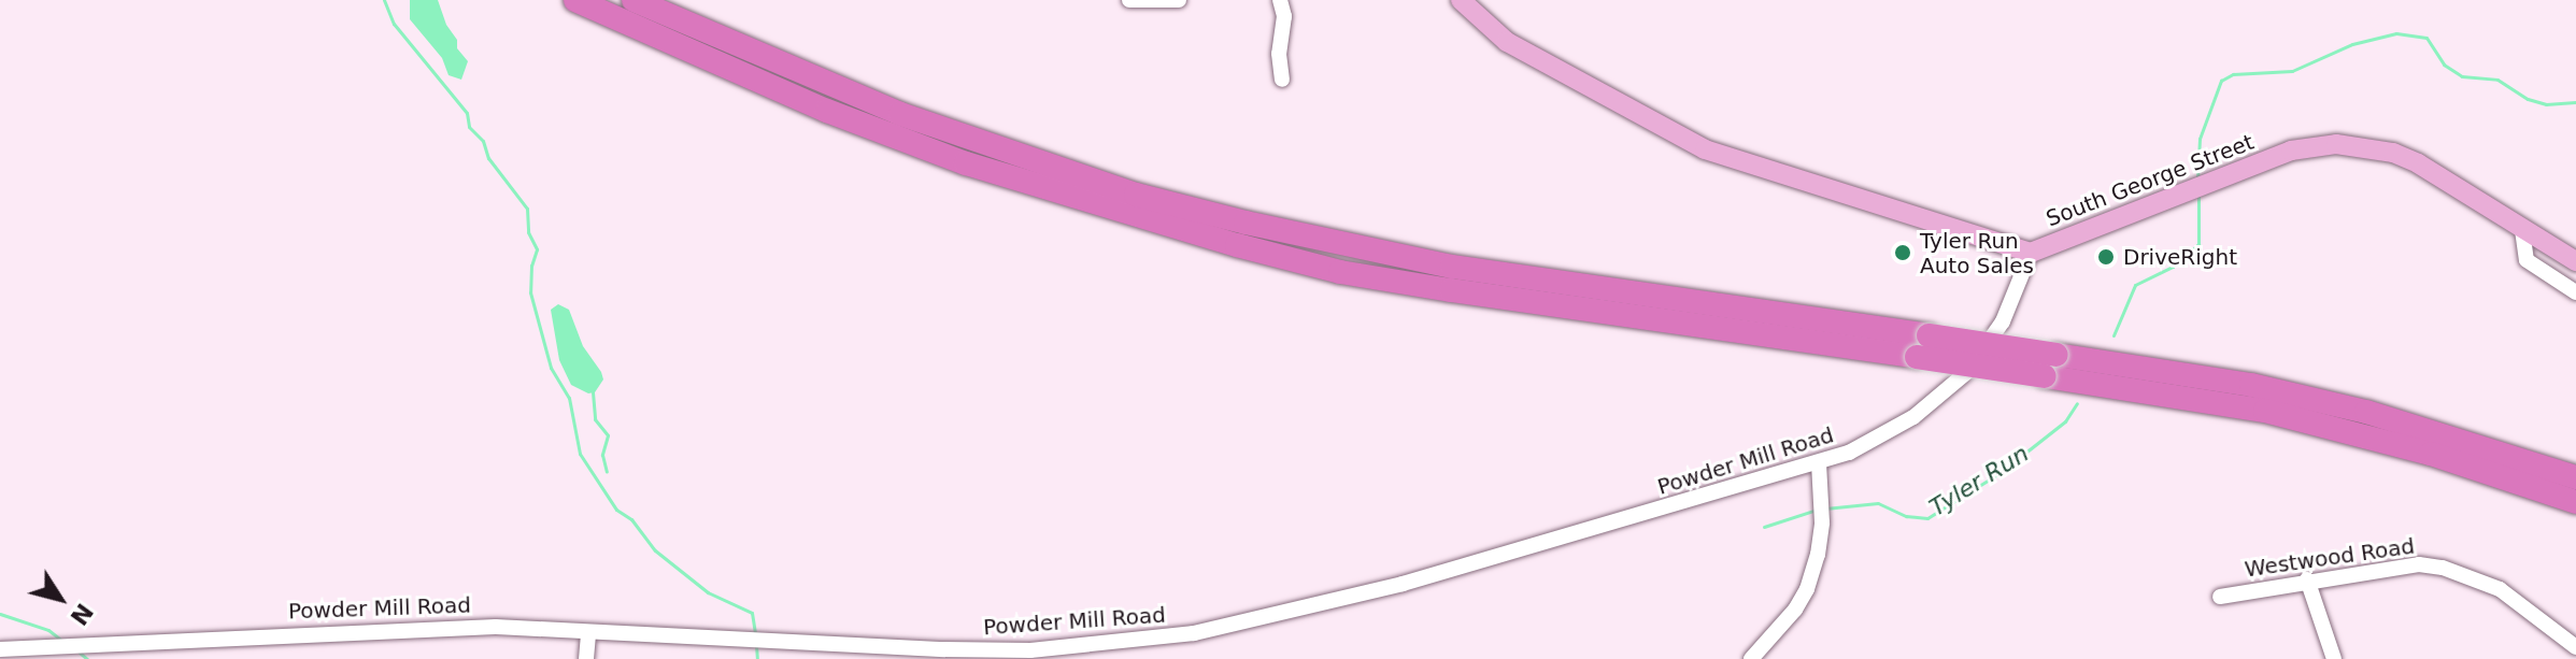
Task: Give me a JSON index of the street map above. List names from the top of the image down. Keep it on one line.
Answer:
{"streets":{"main road":["South George Street"],"street":["Powder Mill Road","Westwood Road"]},"crossings":[["South George Street","Powder Mill Road"]],"water":["Tyler Run"],"places":["Tyler Run Auto Sales","DriveRight"],"north":"bottom right"}
